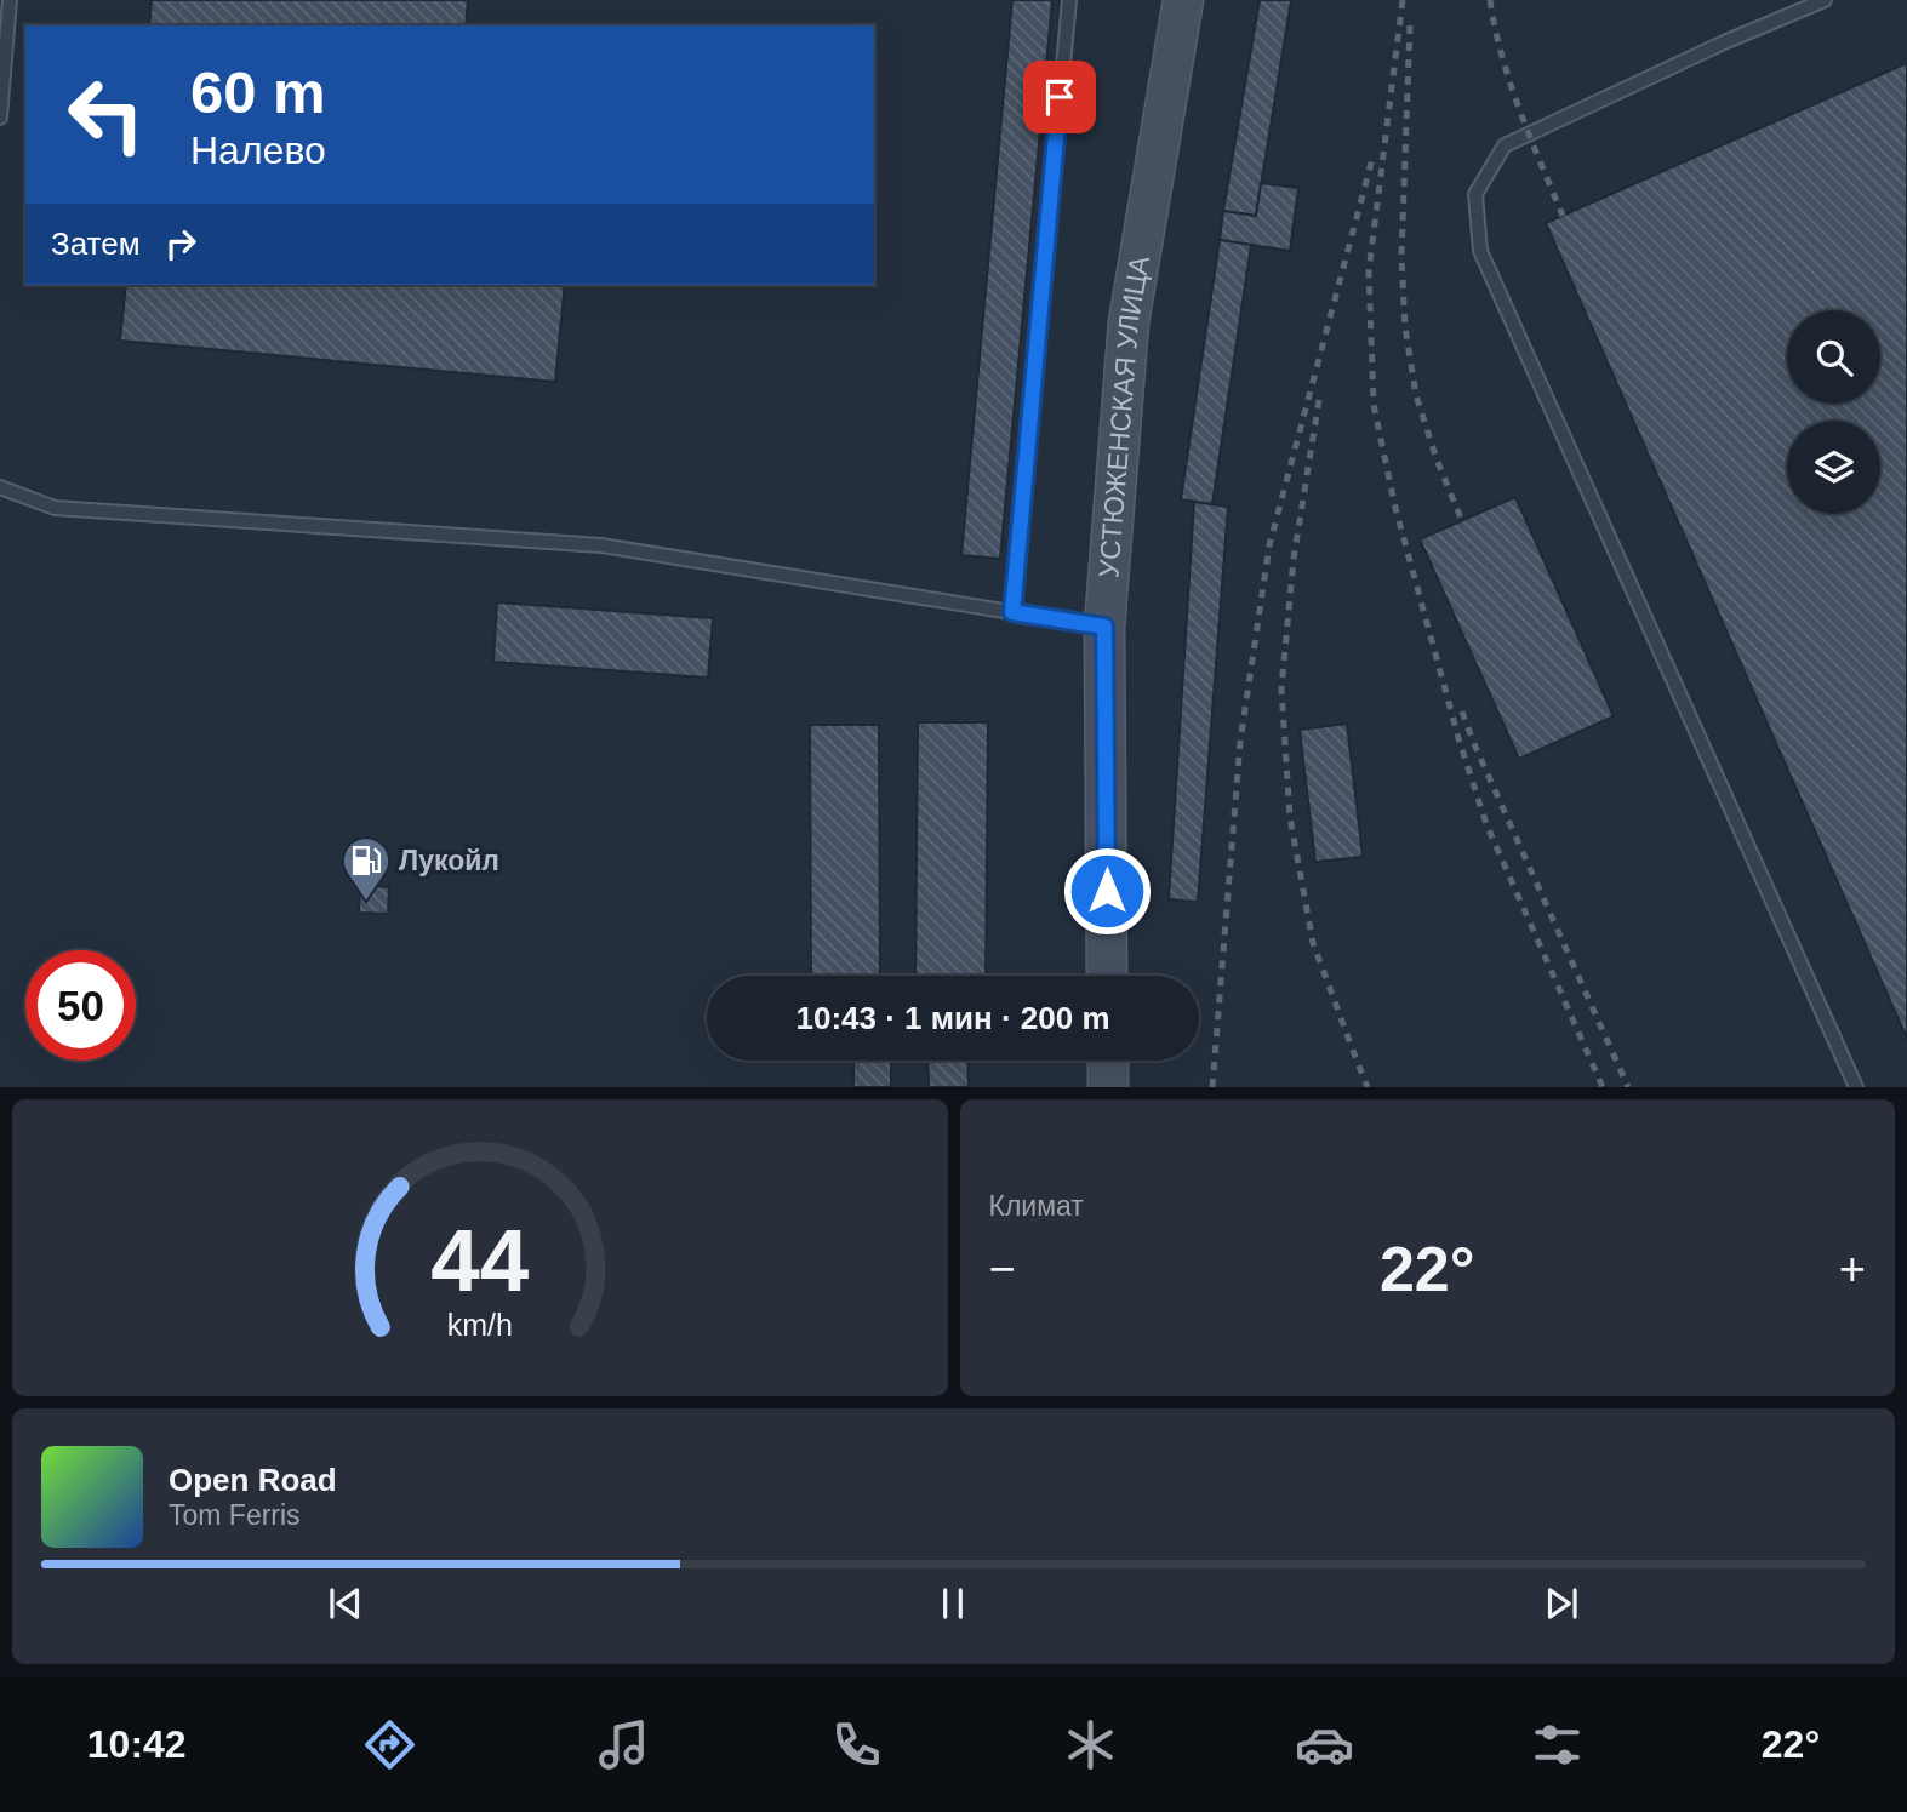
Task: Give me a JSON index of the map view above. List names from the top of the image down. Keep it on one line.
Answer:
{"streets":{"main road":["УСТЮЖЕНСКАЯ УЛИЦА"]},"places":{"fuel station":["Лукойл"]},"page":{"turn":["60 m","Налево"],"then":"Затем","limit":"50","trip":"10:43 · 1 мин · 200 m","tile":"Климат","heat":["−","22°","+"],"song":["Open Road","Tom Ferris"],"tabs":["10:42","22°"],"gauge":["44","km/h"]}}
